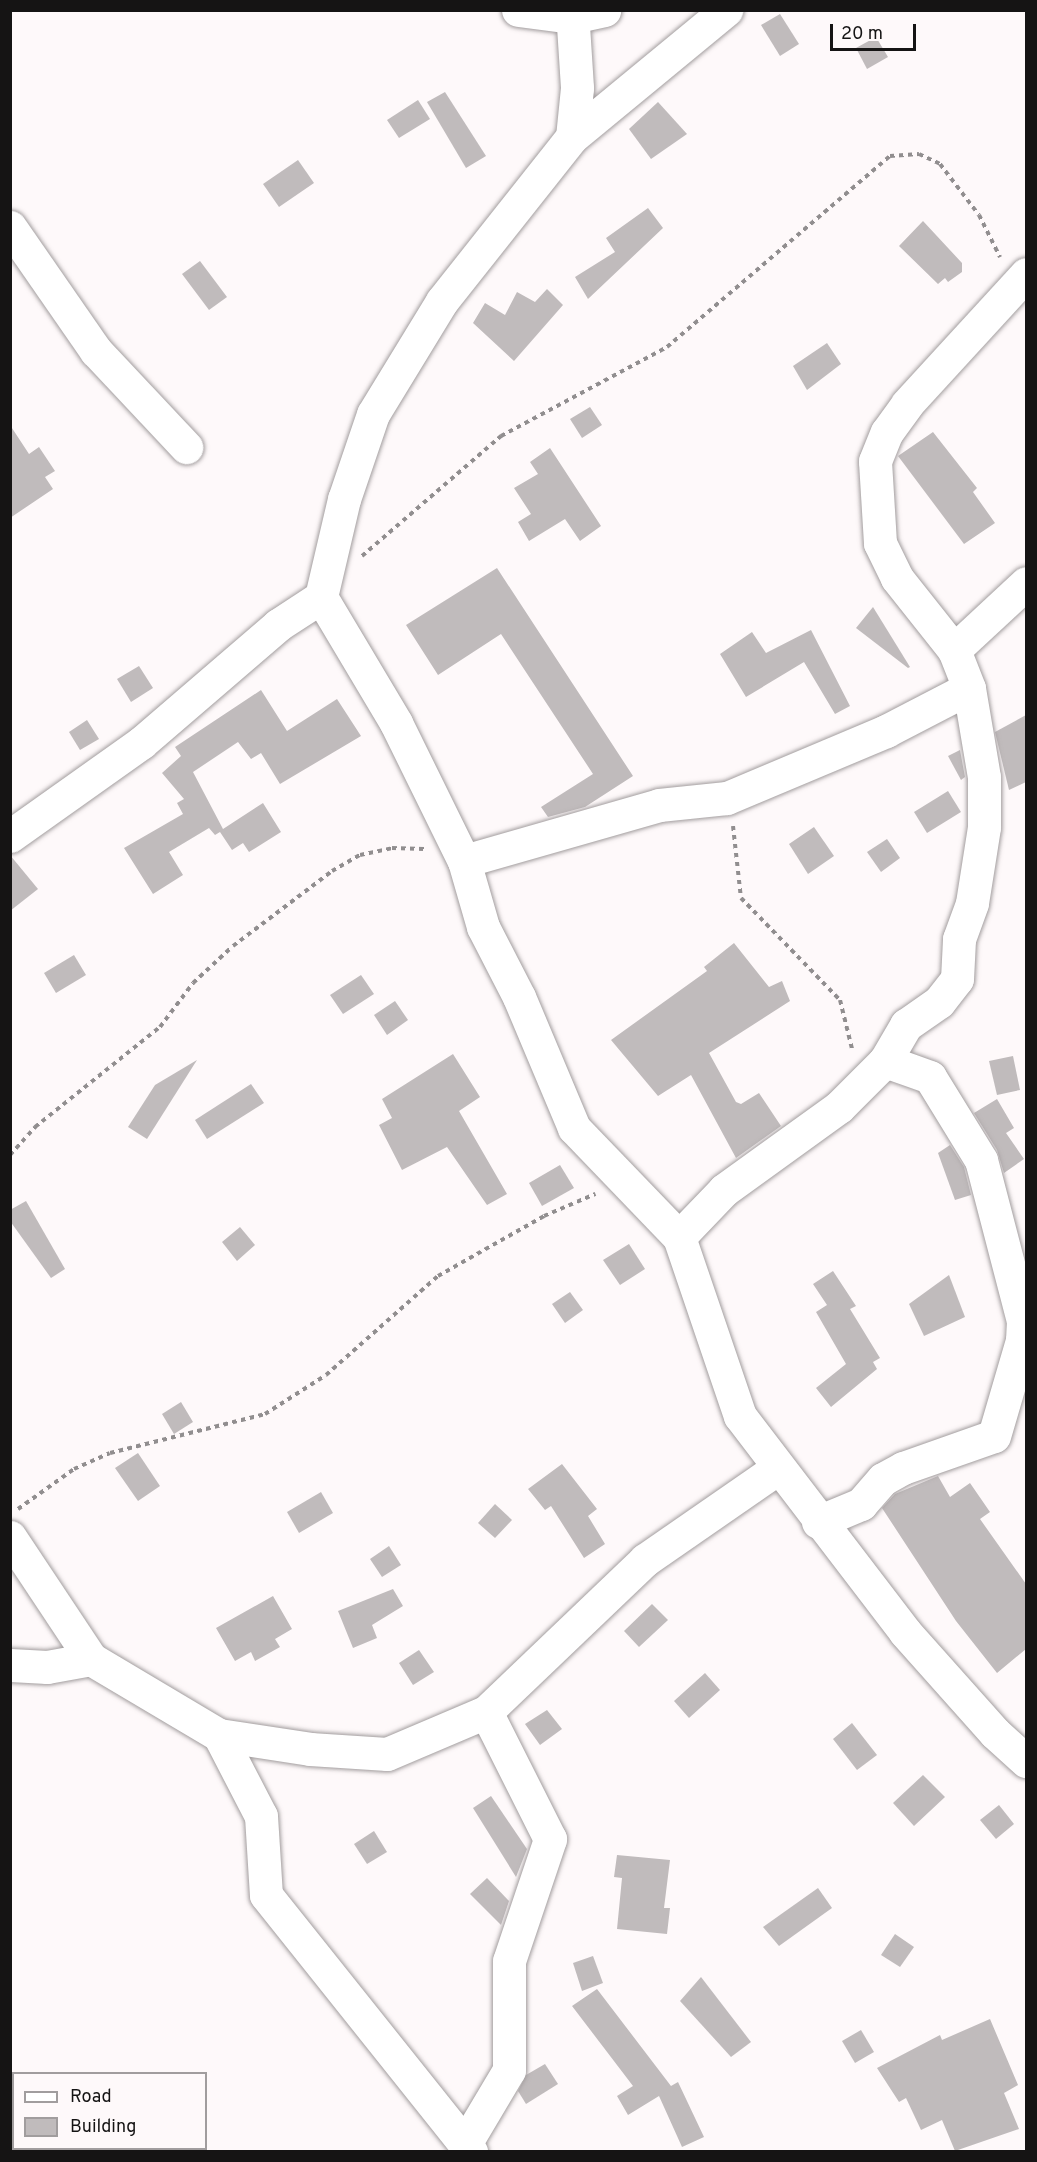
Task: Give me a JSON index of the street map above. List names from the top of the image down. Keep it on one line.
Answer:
{"legend":["Road","Building"],"scale_bar":"20 m"}
